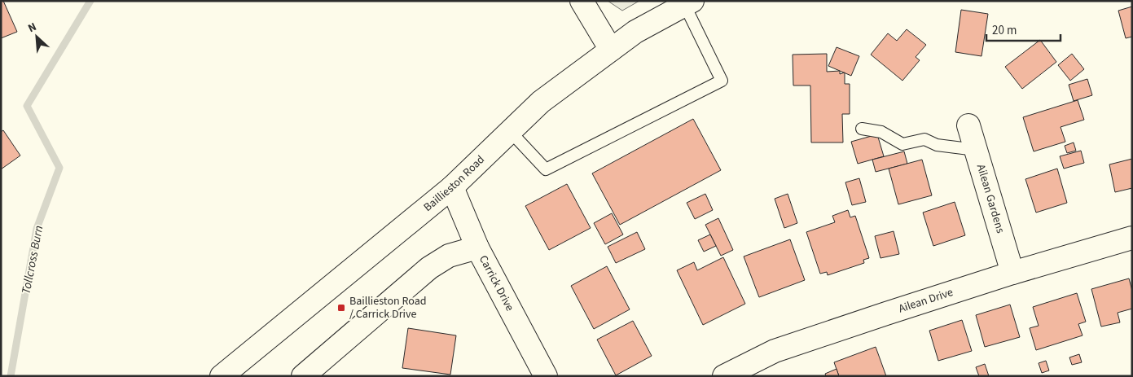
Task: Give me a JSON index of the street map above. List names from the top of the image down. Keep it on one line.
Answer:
{"streets":{"street":["Baillieston Road","Ailean Gardens","Carrick Drive","Ailean Drive"]},"crossings":[["Baillieston Road","Carrick Drive"],["Ailean Gardens","Ailean Drive"]],"water":["Tollcross Burn"],"places":{"transit":["Baillieston Road / Carrick Drive"]},"scale_bar":"20 m","north":"top left"}
